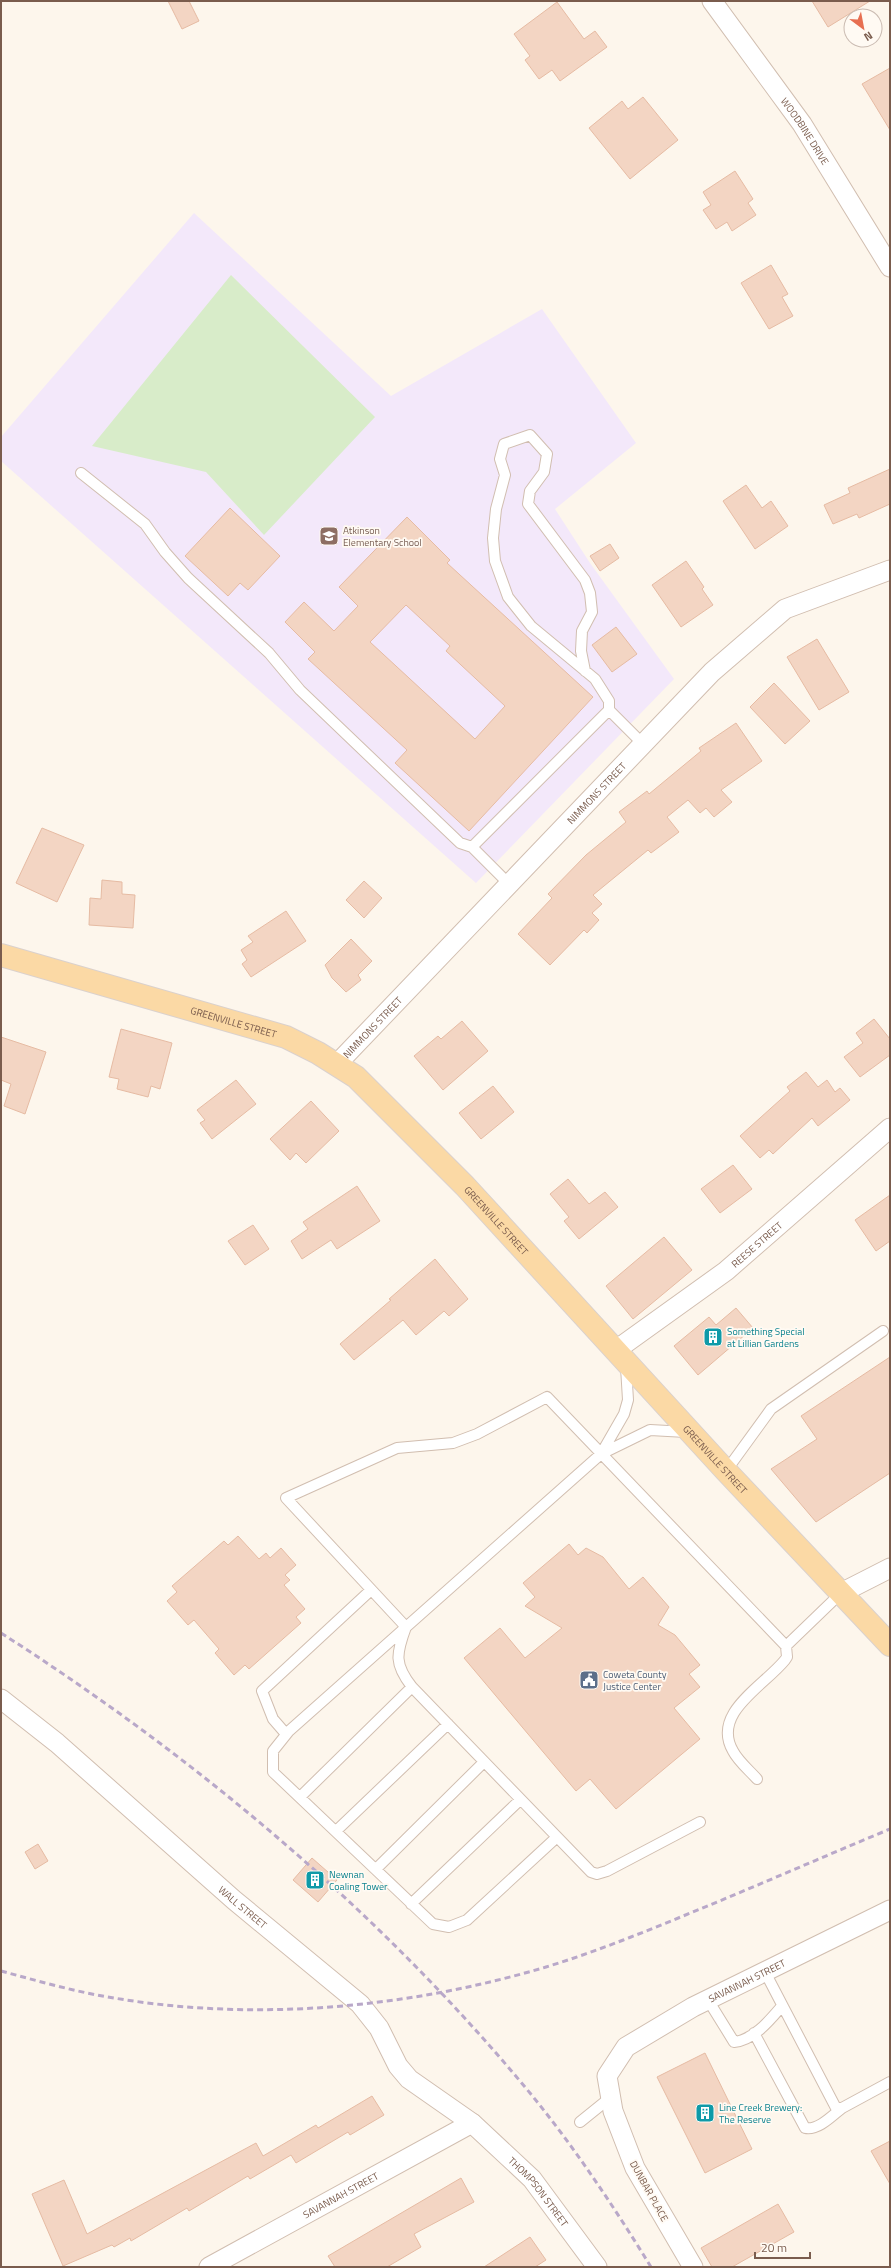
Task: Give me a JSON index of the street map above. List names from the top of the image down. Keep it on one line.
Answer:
{"streets":{"main road":["GREENVILLE STREET"],"street":["WOODBINE DRIVE","NIMMONS STREET","REESE STREET","WALL STREET","SAVANNAH STREET","DUNBAR PLACE","THOMPSON STREET"]},"crossings":[["NIMMONS STREET","GREENVILLE STREET"],["GREENVILLE STREET","REESE STREET"],["WALL STREET","SAVANNAH STREET"],["WALL STREET","THOMPSON STREET"],["SAVANNAH STREET","DUNBAR PLACE"],["SAVANNAH STREET","THOMPSON STREET"]],"places":{"school or university":["Atkinson Elementary School"],"building":["Something Special at Lillian Gardens","Newnan Coaling Tower","Line Creek Brewery: The Reserve"],"public building":["Coweta County Justice Center"]},"scale_bar":"20 m","north":"bottom right"}
